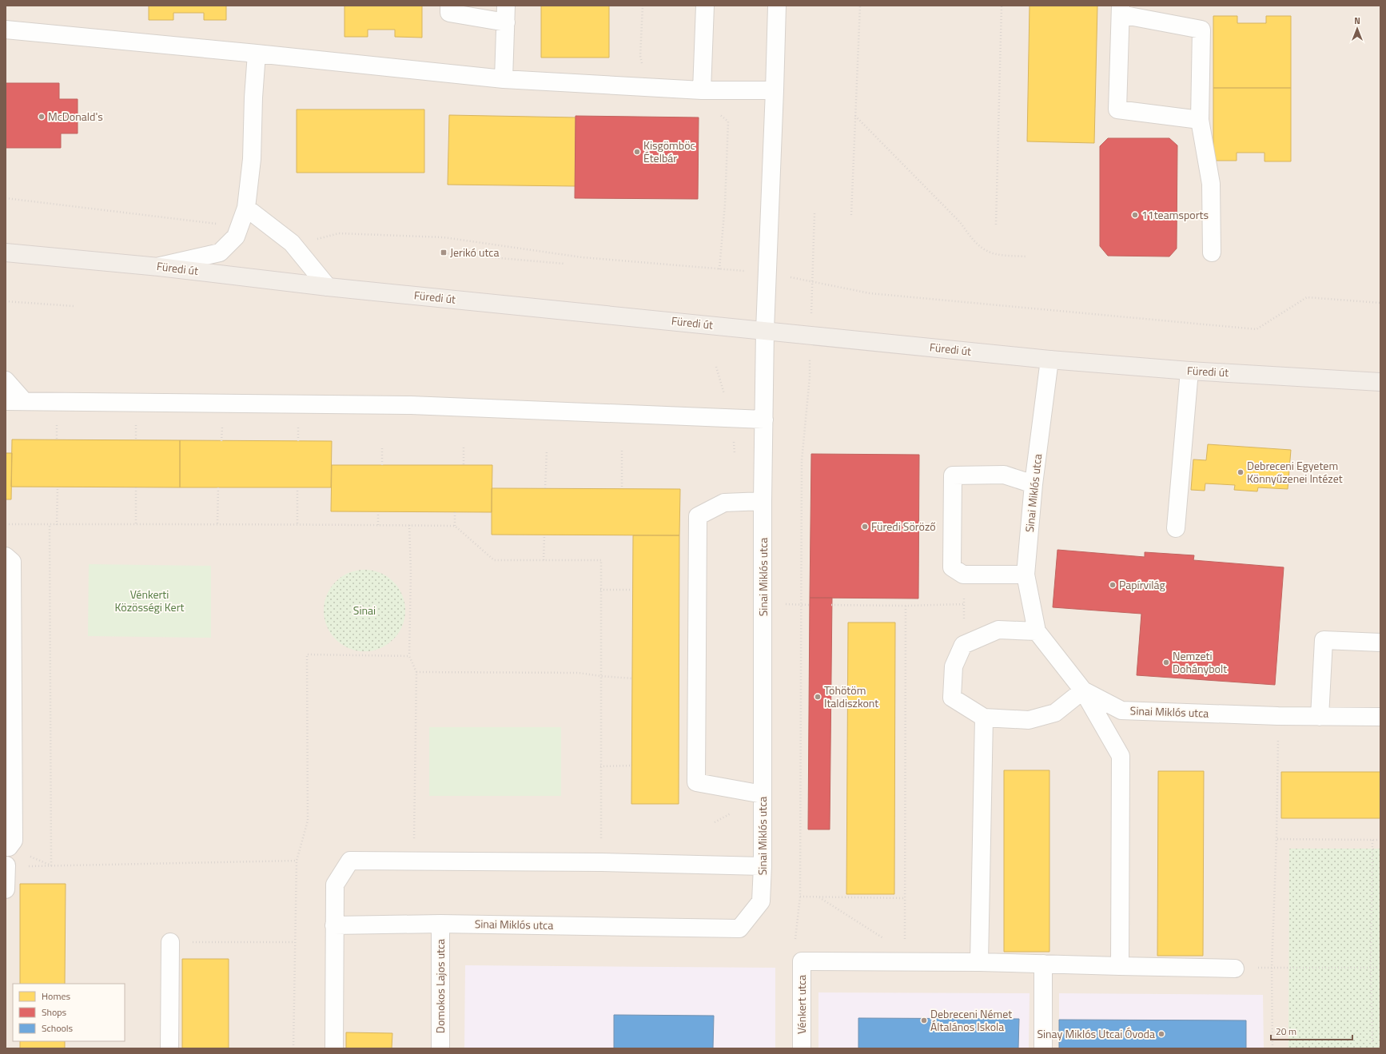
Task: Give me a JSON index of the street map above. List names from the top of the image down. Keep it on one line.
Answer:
{"streets":{"main road":["Füredi út"],"street":["Sinai Miklós utca","Domokos Lajos utca","Vénkert utca"]},"crossings":[["Füredi út","Sinai Miklós utca"],["Sinai Miklós utca","Domokos Lajos utca"]],"parks":["Vénkerti Közösségi Kert","Sinai"],"places":{"other":["McDonald's","Kisgömböc Ételbár","11teamsports","Debreceni Egyetem Könnyűzenei Intézet","Füredi Söröző","Papírvilág","Nemzeti Dohánybolt","Töhötöm Italdiszkont","Debreceni Német Általános Iskola","Sinay Miklós Utcai Óvoda"],"transit":["Jerikó utca"]},"legend":["Homes","Shops","Schools"],"scale_bar":"20 m","north":"top"}
